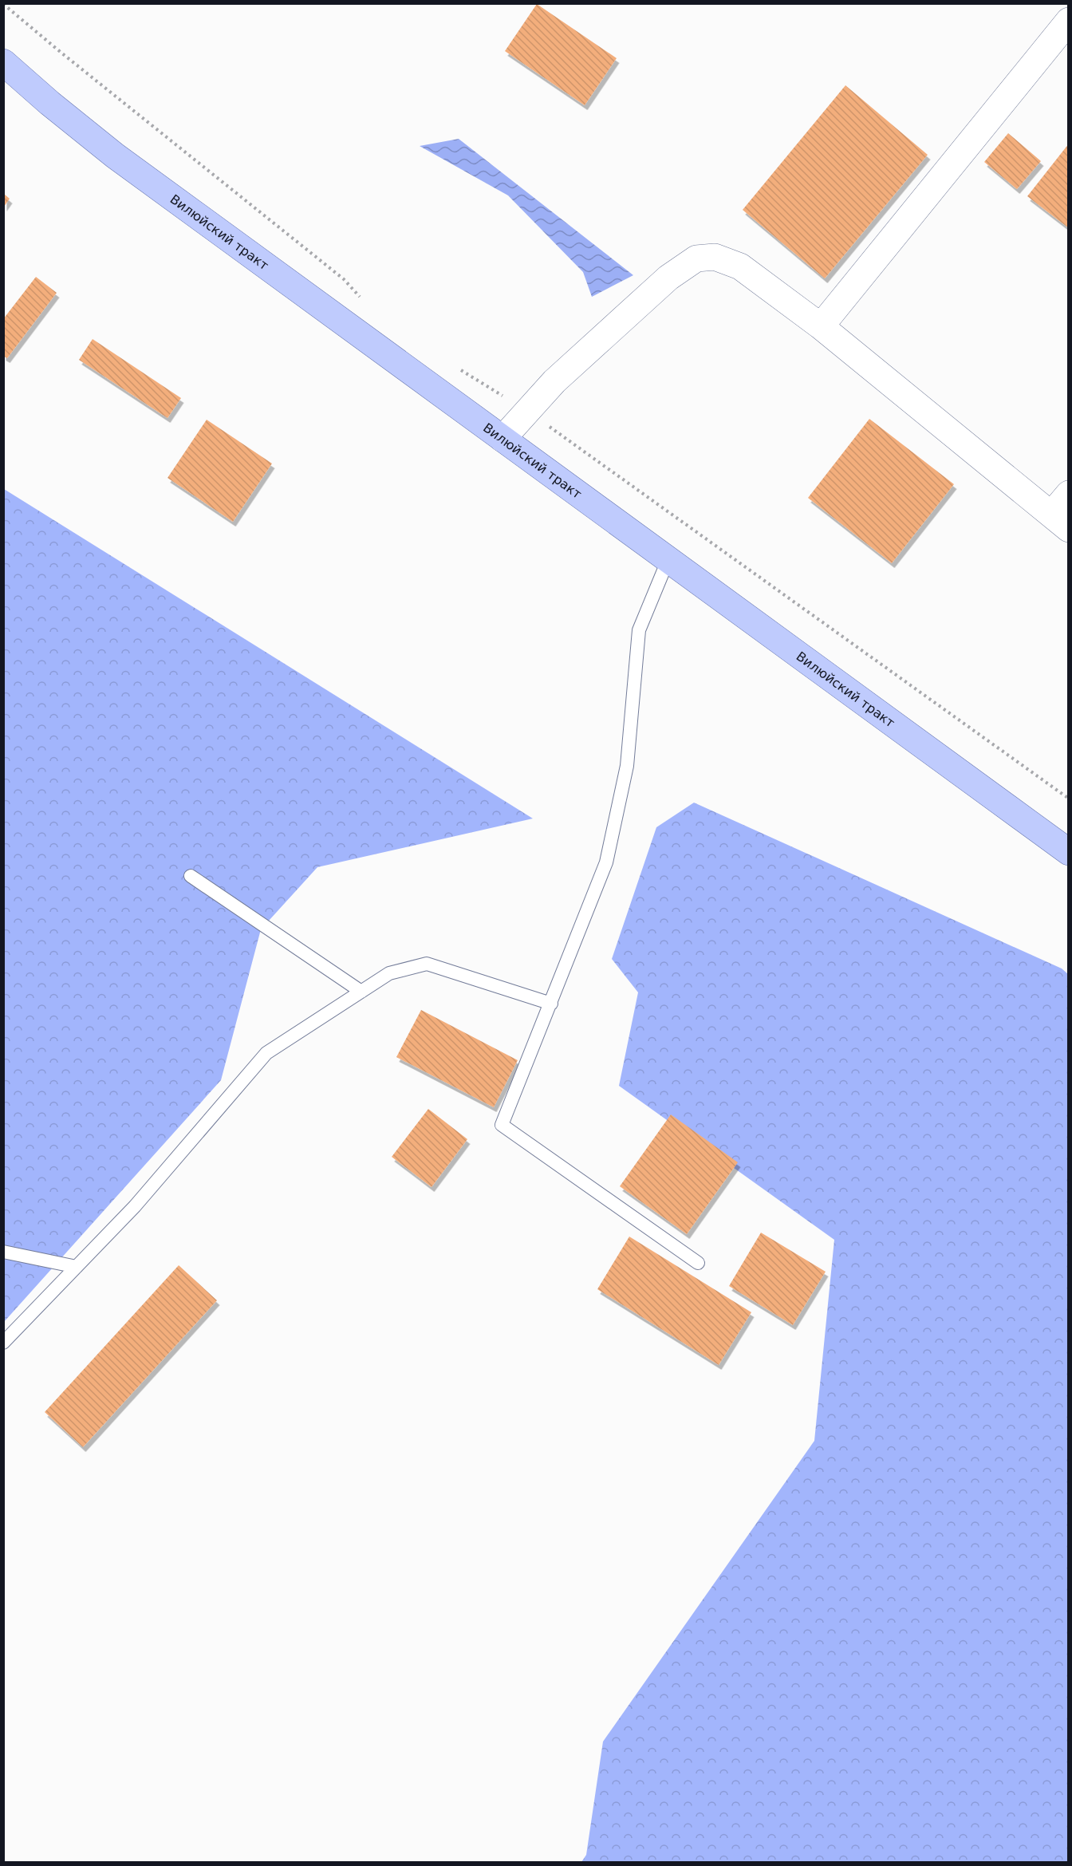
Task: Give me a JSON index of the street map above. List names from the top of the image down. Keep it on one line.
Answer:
{"streets":{"main road":["Вилюйский тракт"]}}
